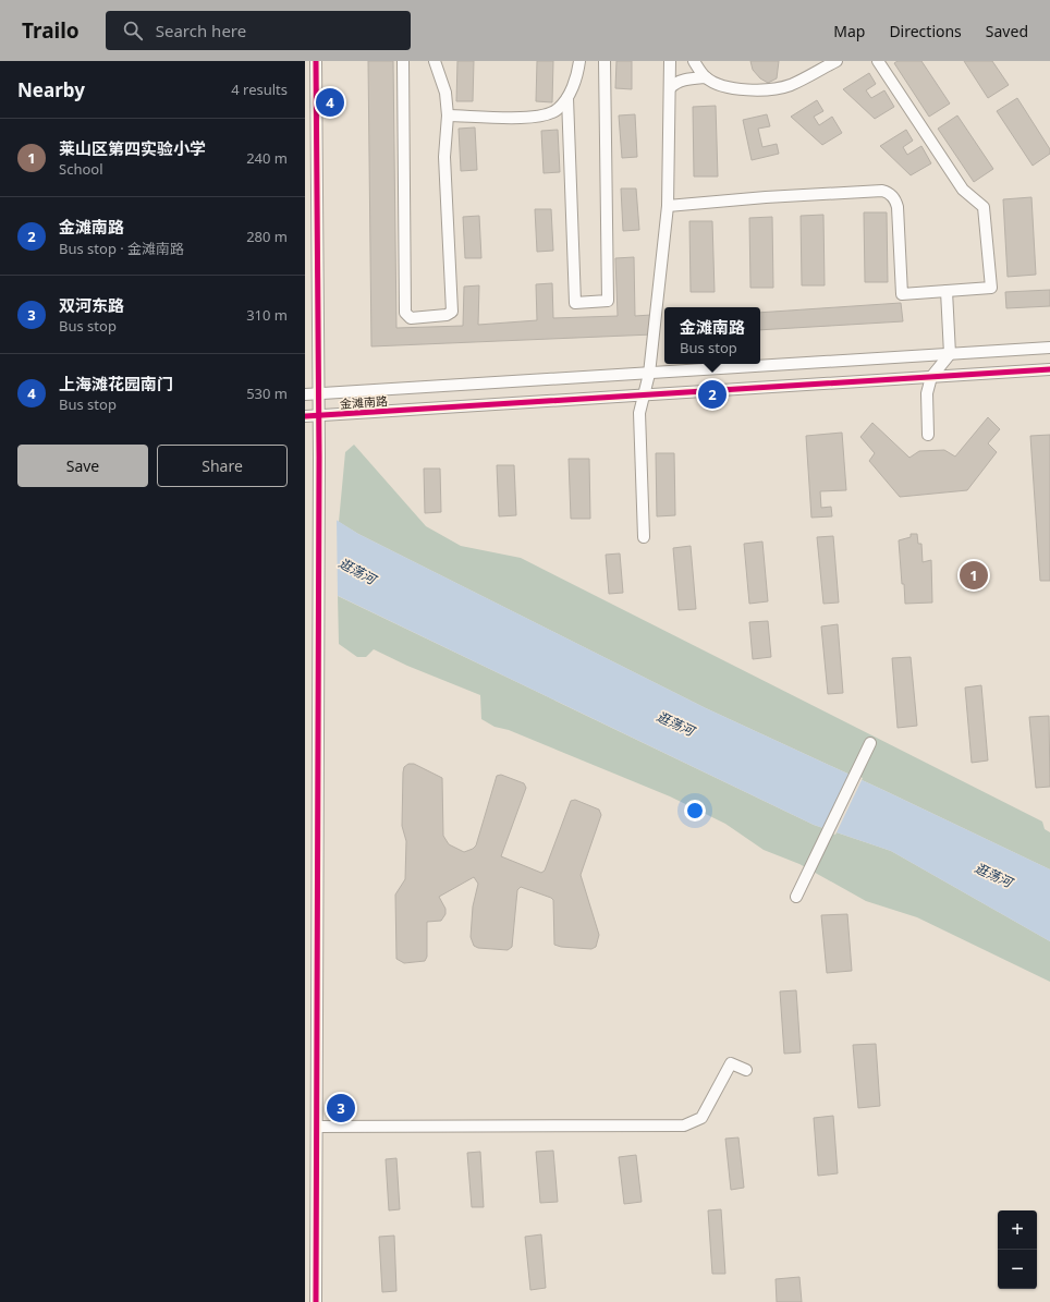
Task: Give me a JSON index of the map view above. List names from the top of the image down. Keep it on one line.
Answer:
{"streets":{"street":["金滩南路"]},"water":["逛荡河"],"page":{"header":"Trailo","search":"Search here","nav":["Map","Directions","Saved"],"heading":["Nearby","4 results"],"pins":["4","2","1","3"],"list":[{"mark":"1","name":"莱山区第四实验小学","note":"School","value":"240 m"},{"mark":"2","name":"金滩南路","note":"Bus stop · 金滩南路","value":"280 m"},{"mark":"3","name":"双河东路","note":"Bus stop","value":"310 m"},{"mark":"4","name":"上海滩花园南门","note":"Bus stop","value":"530 m"}],"popup":["金滩南路","Bus stop"],"buttons":["Save","Share"],"map_buttons":["+","−"]}}
